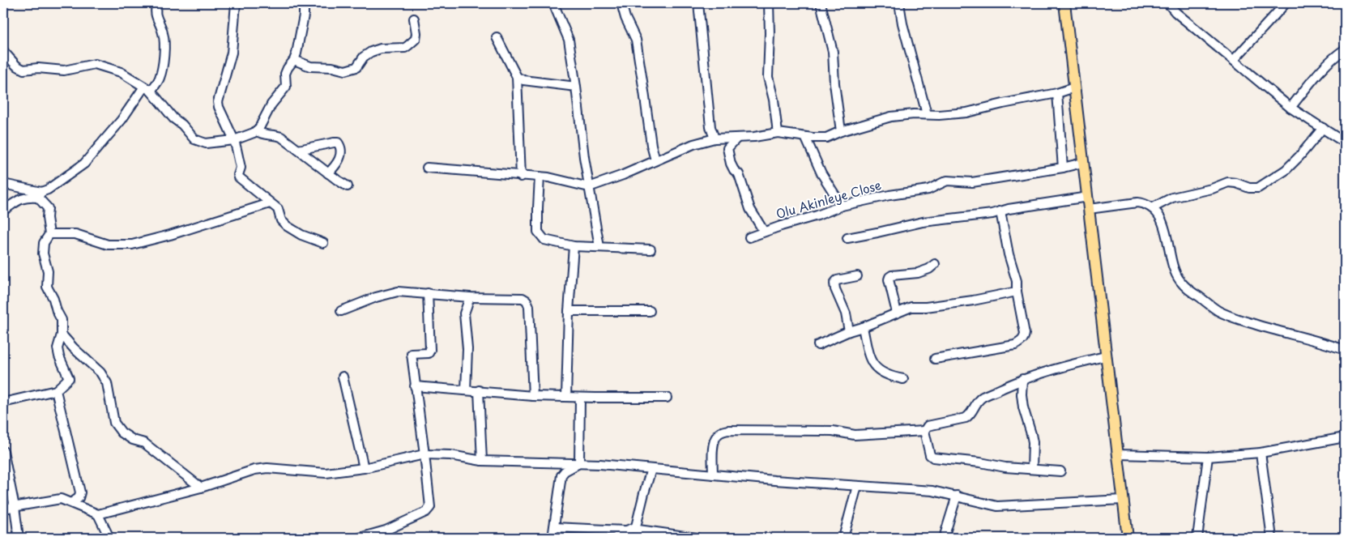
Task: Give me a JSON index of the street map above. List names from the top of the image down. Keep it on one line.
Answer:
{"streets":{"street":["Olu Akinleye Close"]}}
